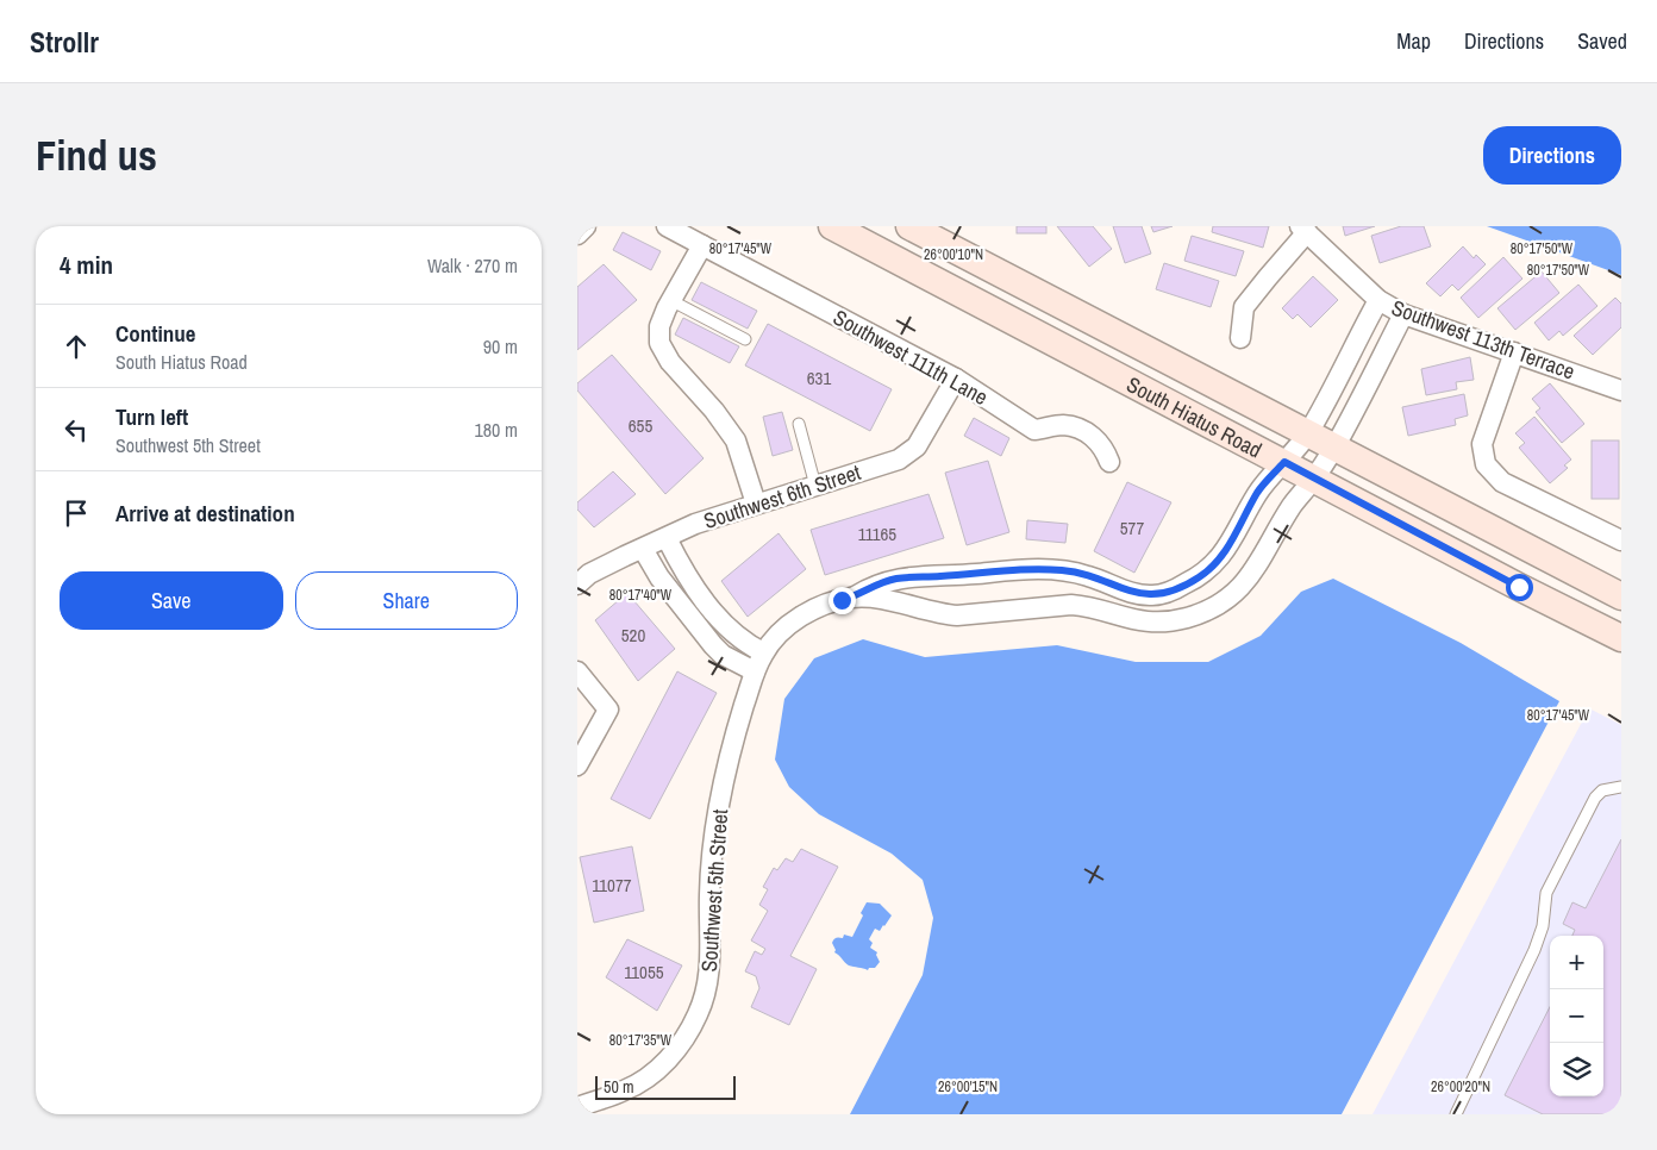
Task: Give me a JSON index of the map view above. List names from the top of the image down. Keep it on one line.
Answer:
{"streets":{"main road":["South Hiatus Road"],"street":["Southwest 113th Terrace","Southwest 111th Lane","Southwest 6th Street","Southwest 5th Street"]},"crossings":[["Southwest 113th Terrace","Southwest 5th Street"],["Southwest 111th Lane","Southwest 6th Street"],["South Hiatus Road","Southwest 5th Street"]],"house_numbers":["631","655","577","11165","520","11077","11055"],"scale_bar":"50 m","page":{"header":"Strollr","nav":["Map","Directions","Saved"],"buttons":["Directions",["Save","Share"]],"title":"Find us","heading":["4 min","Walk · 270 m"],"list":[["Continue","South Hiatus Road","90 m"],["Turn left","Southwest 5th Street","180 m"],"Arrive at destination"],"map_buttons":["+","−"],"scale":"50 m"},"coordinates":["80°17'50\"W","80°17'45\"W","26°00'10\"N","80°17'40\"W","80°17'35\"W","26°00'15\"N","26°00'20\"N"]}
